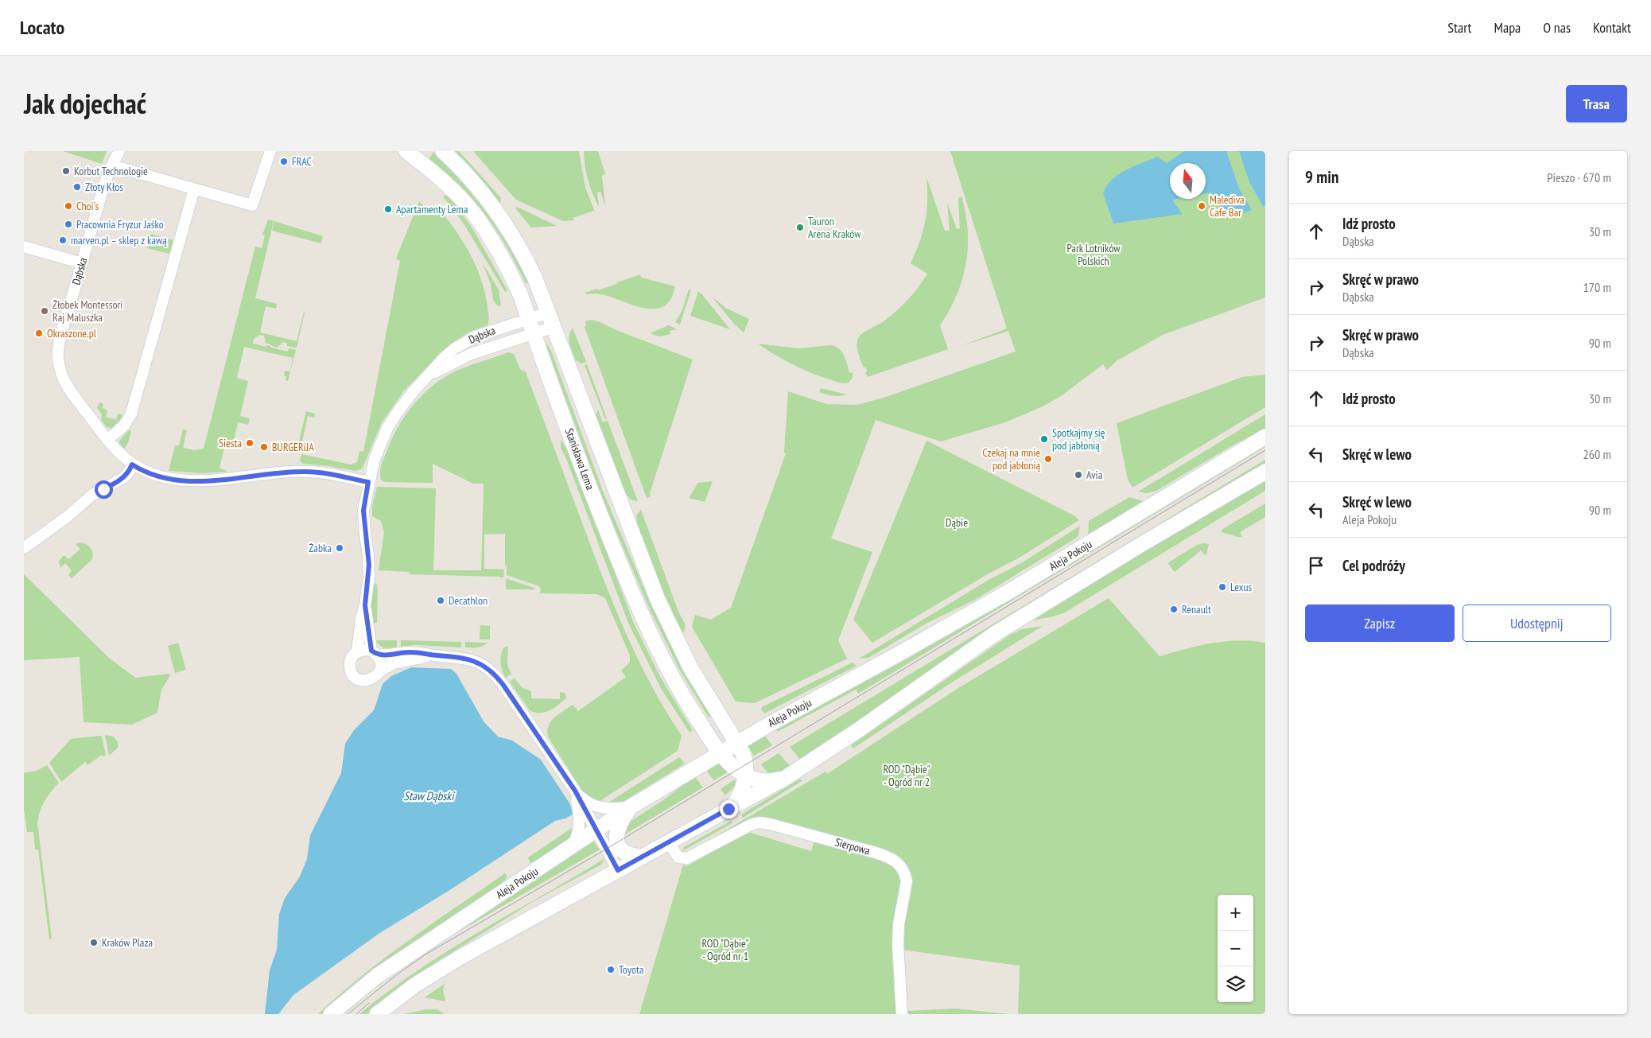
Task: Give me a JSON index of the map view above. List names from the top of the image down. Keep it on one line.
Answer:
{"streets":{"main road":["Stanisława Lema","Aleja Pokoju"],"street":["Dąbska","Sierpowa"]},"crossings":[["Dąbska","Stanisława Lema"],["Stanisława Lema","Aleja Pokoju"]],"water":["Staw Dąbski"],"parks":["Park Lotników Polskich","Dąbie","ROD \"Dąbie\" - Ogród nr 2","ROD \"Dąbie\" - Ogród nr 1"],"places":["FRAC","Korbut Technologie","Złoty Kłos","Choi's","Malediva Cafe Bar","Apartamenty Lema","Pracownia Fryzur Jaśko","Tauron Arena Kraków","marven.pl – sklep z kawą","Żłobek Montessori Raj Maluszka","Okraszone.pl","Spotkajmy się pod jabłonią","Siesta","BURGERiJA","Czekaj na mnie pod jabłonią","Avia","Żabka","Lexus","Decathlon","Renault","Kraków Plaza","Toyota"],"north":"top","page":{"header":"Locato","nav":["Start","Mapa","O nas","Kontakt"],"title":"Jak dojechać","buttons":["Trasa",["Zapisz","Udostępnij"]],"heading":["9 min","Pieszo · 670 m"],"list":[["Idź prosto","Dąbska","30 m"],["Skręć w prawo","Dąbska","170 m"],["Skręć w prawo","Dąbska","90 m"],["Idź prosto","30 m"],["Skręć w lewo","260 m"],["Skręć w lewo","Aleja Pokoju","90 m"],"Cel podróży"],"map_buttons":["+","−"]}}
